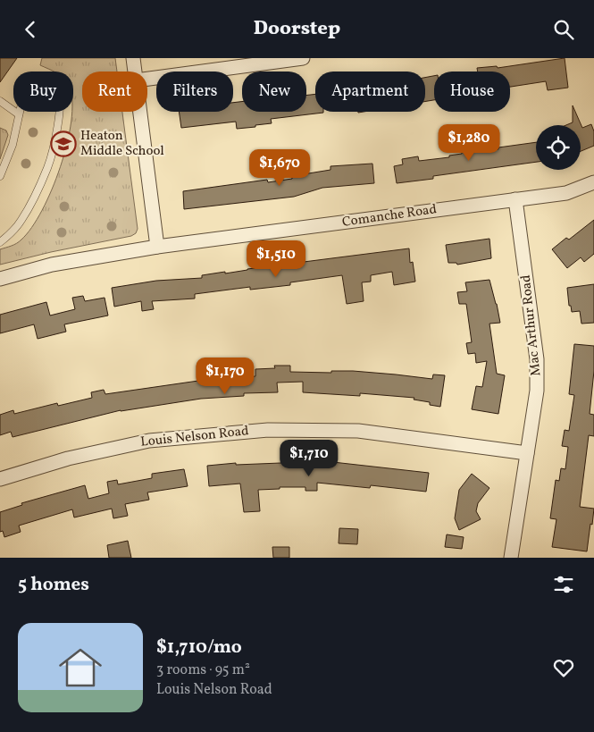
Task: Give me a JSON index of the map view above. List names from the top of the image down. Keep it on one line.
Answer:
{"streets":{"street":["Comanche Road","Mac Arthur Road","Louis Nelson Road"]},"crossings":[["Comanche Road","Mac Arthur Road"],["Mac Arthur Road","Louis Nelson Road"]],"places":{"school or university":["Heaton Middle School"]},"page":{"header":"Doorstep","chip":["Buy","Rent","Filters","New","Apartment","House"],"price":["$1,280","$1,670","$1,510","$1,170","$1,710"],"heading":"5 homes","list":[{"name":"$1,710/mo","note":"3 rooms · 95 m² · Louis Nelson Road"}]}}
